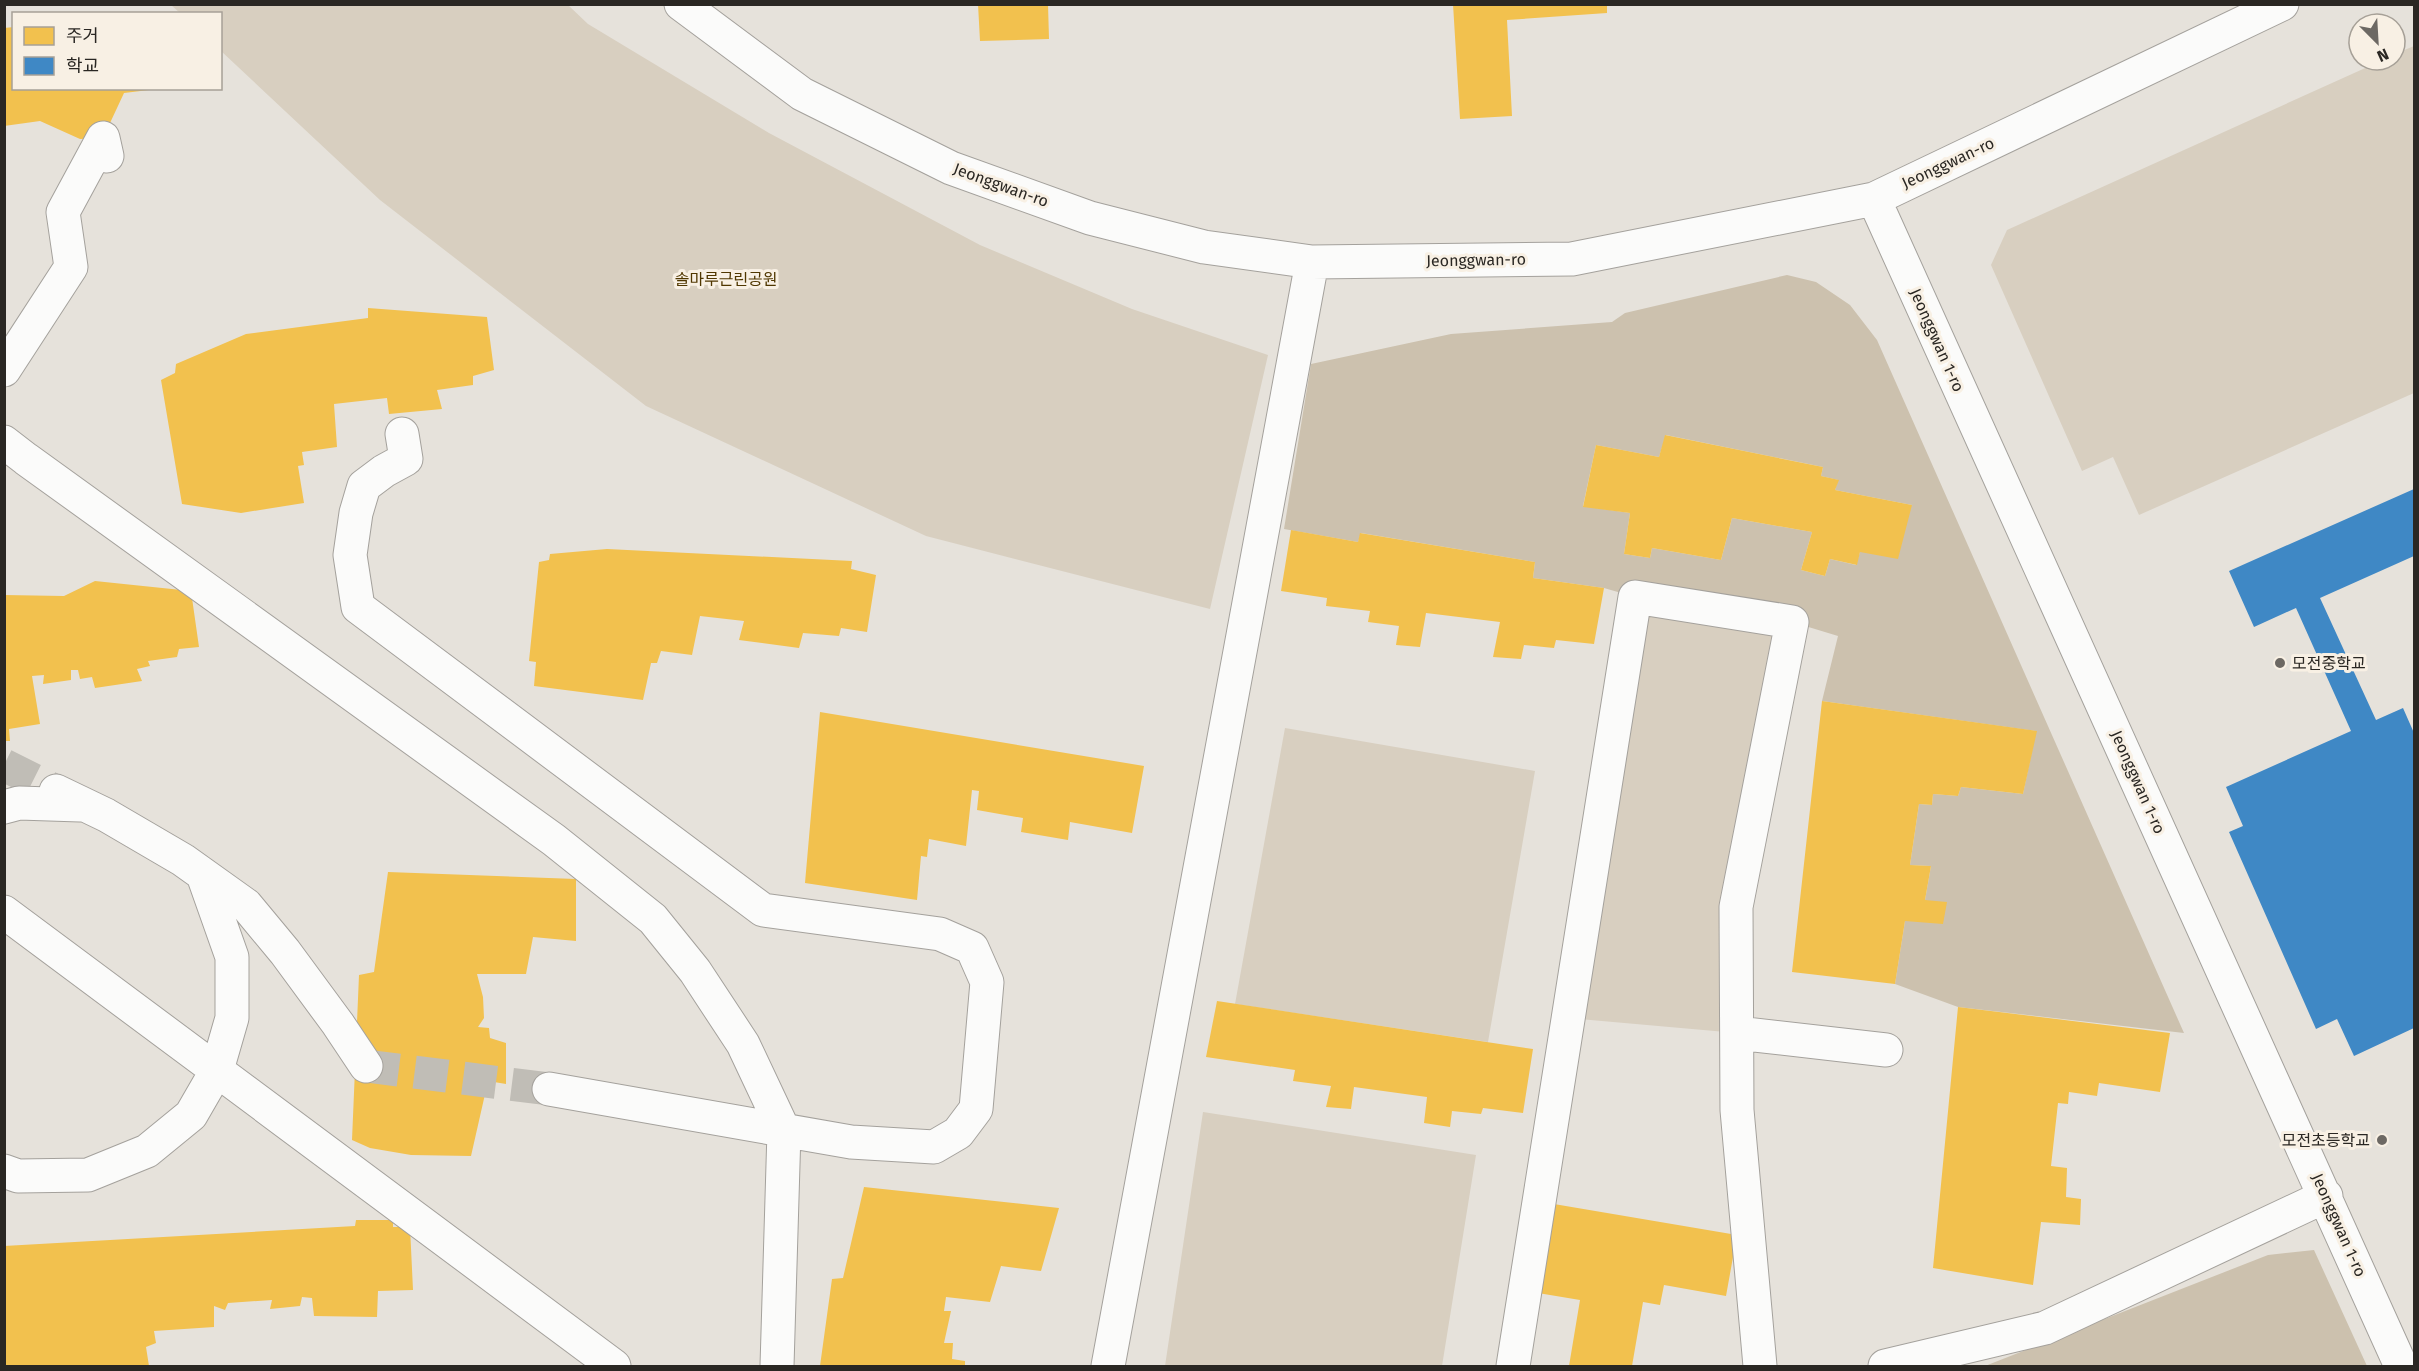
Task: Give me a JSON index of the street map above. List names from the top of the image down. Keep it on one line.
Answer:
{"streets":{"street":["Jeonggwan-ro","Jeonggwan 1-ro"]},"crossings":[["Jeonggwan-ro","Jeonggwan 1-ro"]],"parks":["솔마루근린공원"],"places":["모전중학교","모전초등학교"],"legend":["주거","학교"],"north":"bottom right"}
